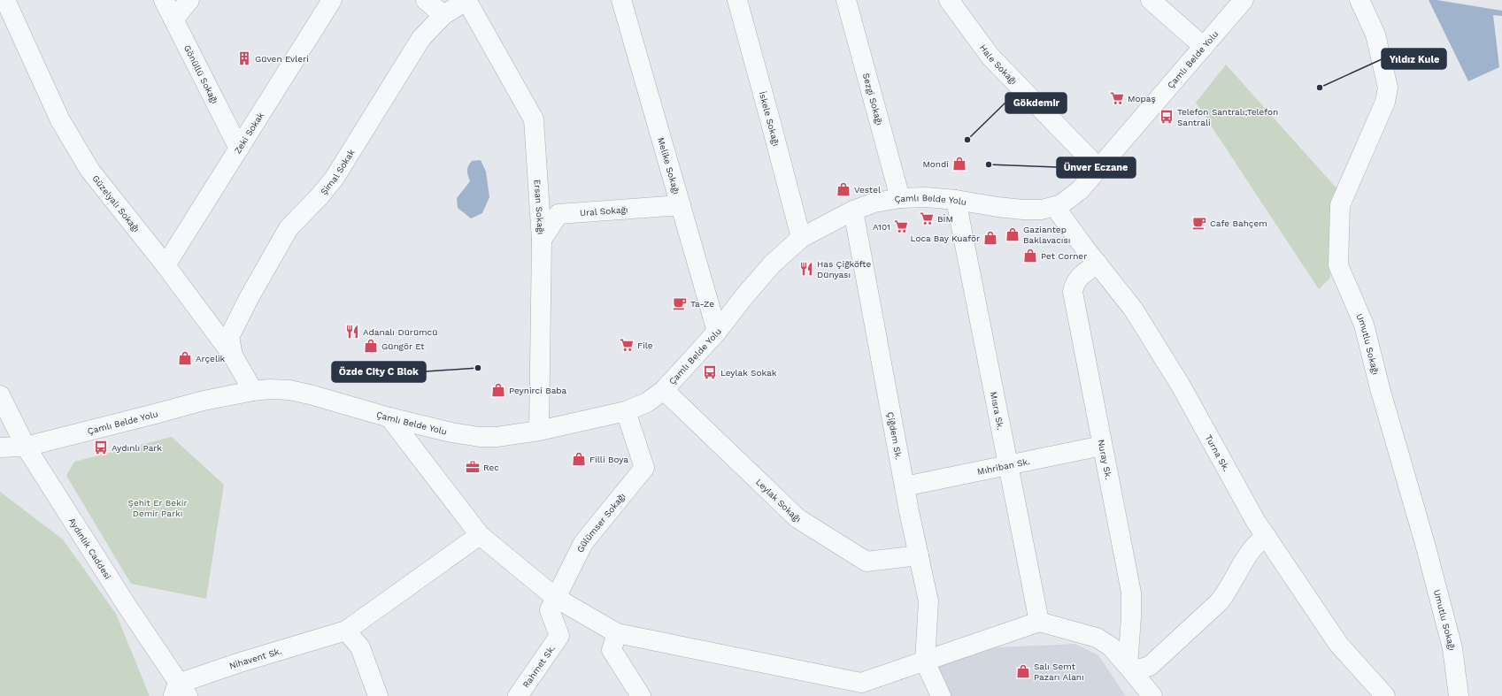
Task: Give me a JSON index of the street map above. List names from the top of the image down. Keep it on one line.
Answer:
{"streets":{"street":["Çamlı Belde Yolu","Hale Sokağı","Gönüllü Sokağı","Sezgi Sokağı","İskele Sokağı","Zeki Sokak","Melike Sokağı","Şimal Sokak","Güzelyalı Sokağı","Ersan Sokağı","Ural Sokağı","Umutlu Sokağı","Mısra Sk.","Çiğdem Sk.","Turna Sk.","Nuray Sk.","Mıhriban Sk.","Leylak Sokağı","Gülümser Sokağı","Aydınlık Caddesi","Nihavent Sk.","Rahmet Sk."]},"crossings":[["Çamlı Belde Yolu","Hale Sokağı"],["Çamlı Belde Yolu","Sezgi Sokağı"],["Çamlı Belde Yolu","İskele Sokağı"],["Çamlı Belde Yolu","Melike Sokağı"],["Çamlı Belde Yolu","Güzelyalı Sokağı"],["Çamlı Belde Yolu","Ersan Sokağı"],["Çamlı Belde Yolu","Mısra Sk."],["Çamlı Belde Yolu","Çiğdem Sk."],["Çamlı Belde Yolu","Turna Sk."],["Çamlı Belde Yolu","Leylak Sokağı"],["Çamlı Belde Yolu","Gülümser Sokağı"],["Çamlı Belde Yolu","Aydınlık Caddesi"],["Gönüllü Sokağı","Zeki Sokak"],["Zeki Sokak","Güzelyalı Sokağı"],["Melike Sokağı","Ural Sokağı"],["Şimal Sokak","Güzelyalı Sokağı"],["Şimal Sokak","Ersan Sokağı"],["Ersan Sokağı","Ural Sokağı"],["Mısra Sk.","Mıhriban Sk."],["Çiğdem Sk.","Mıhriban Sk."],["Çiğdem Sk.","Leylak Sokağı"],["Turna Sk.","Nuray Sk."],["Nuray Sk.","Mıhriban Sk."],["Gülümser Sokağı","Rahmet Sk."],["Aydınlık Caddesi","Nihavent Sk."]],"parks":["Şehit Er Bekir Demir Parkı"],"places":{"building":["Güven Evleri"],"other":["Yıldız Kule","Gökdemir","Ünver Eczane","Özde City C Blok"],"supermarket":["Mopaş","BİM","A101","File"],"bus stop":["Telefon Santralı;Telefon Santrali","Leylak Sokak","Aydınlı Park"],"shop":["Mondi","Vestel","Gaziantep Baklavacısı","Loca Bay Kuaför","Pet Corner","Güngör Et","Arçelik","Peynirci Baba","Filli Boya","Salı Semt Pazarı Alanı"],"cafe":["Cafe Bahçem","Ta-Ze"],"restaurant":["Has Çiğköfte Dünyası","Adanalı Dürümcü"],"office":["Rec"]}}
